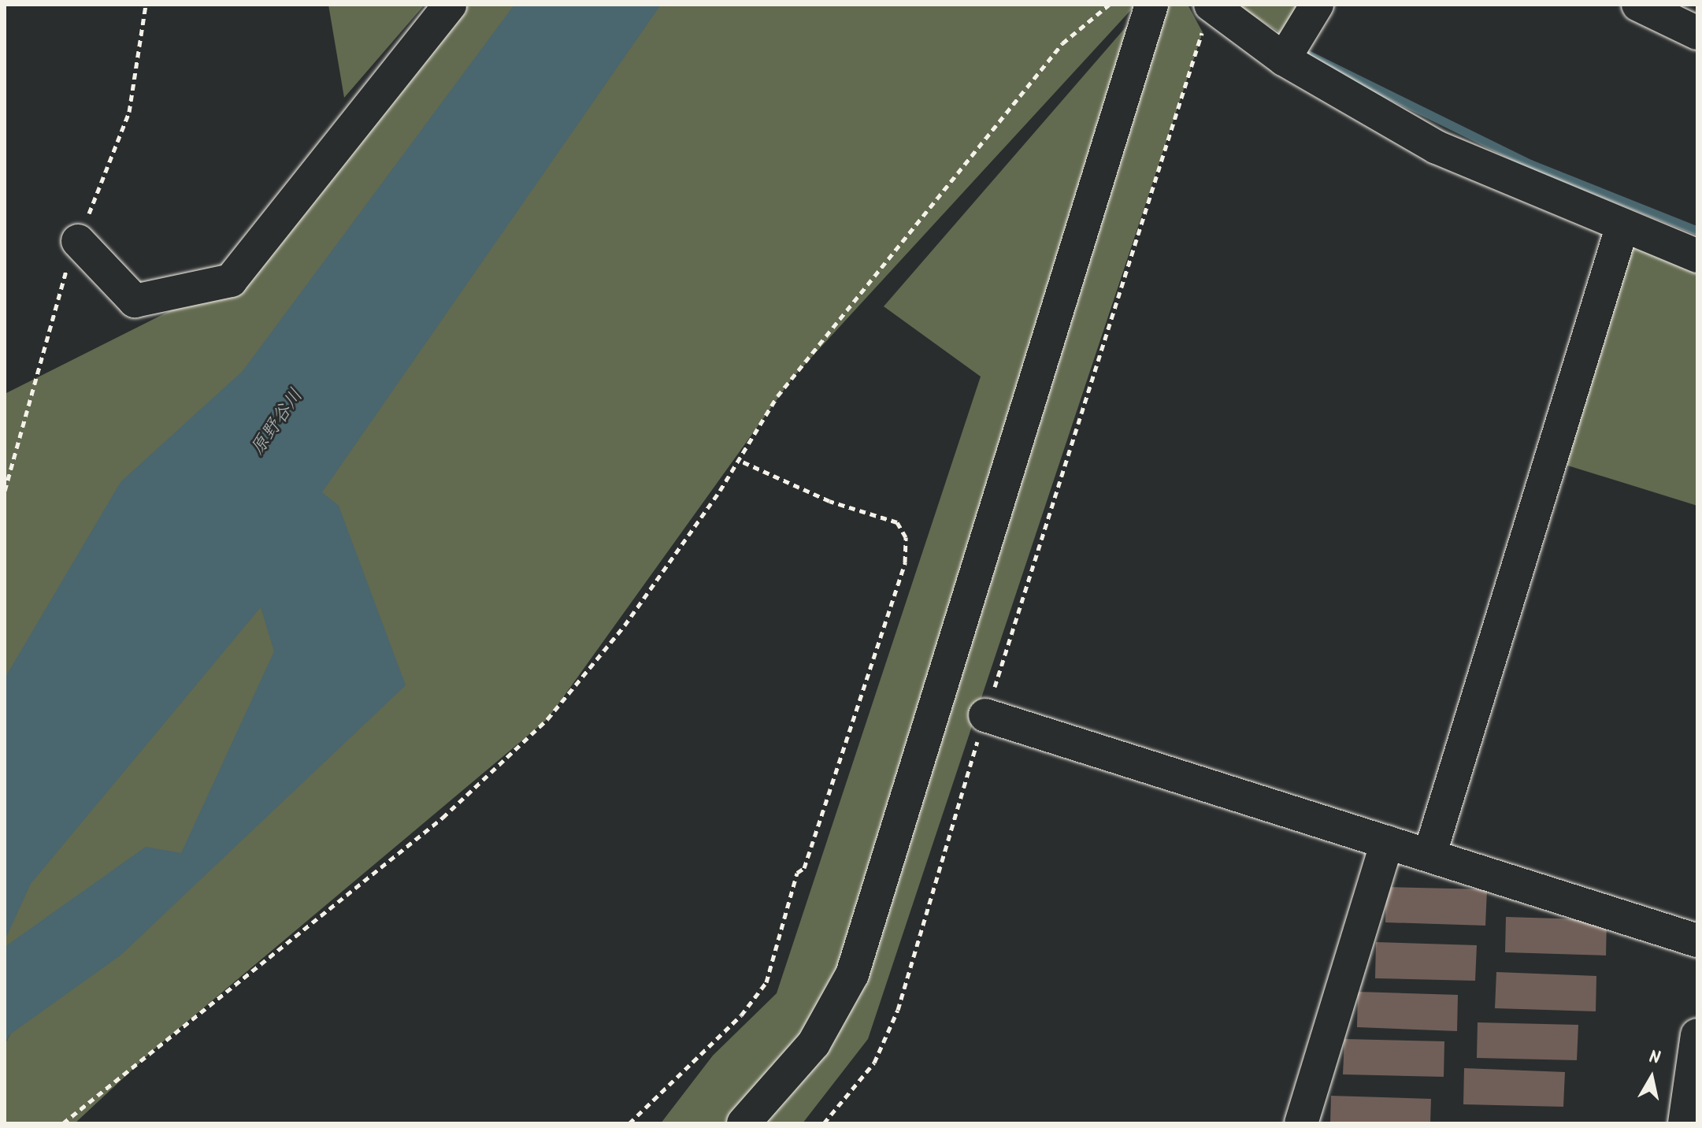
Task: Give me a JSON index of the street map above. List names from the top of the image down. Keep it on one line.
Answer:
{"water":["原野谷川"],"north":"top"}
